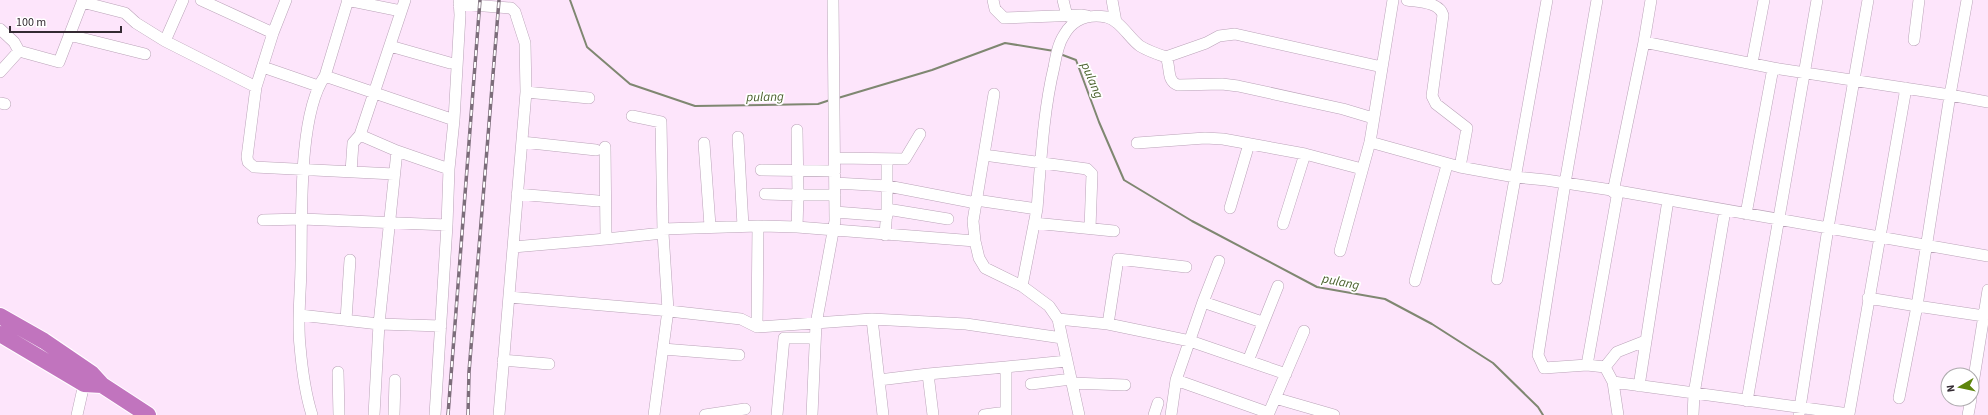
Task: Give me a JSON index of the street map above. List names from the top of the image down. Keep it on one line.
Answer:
{"water":["pulang"],"scale_bar":"100 m","north":"left"}
